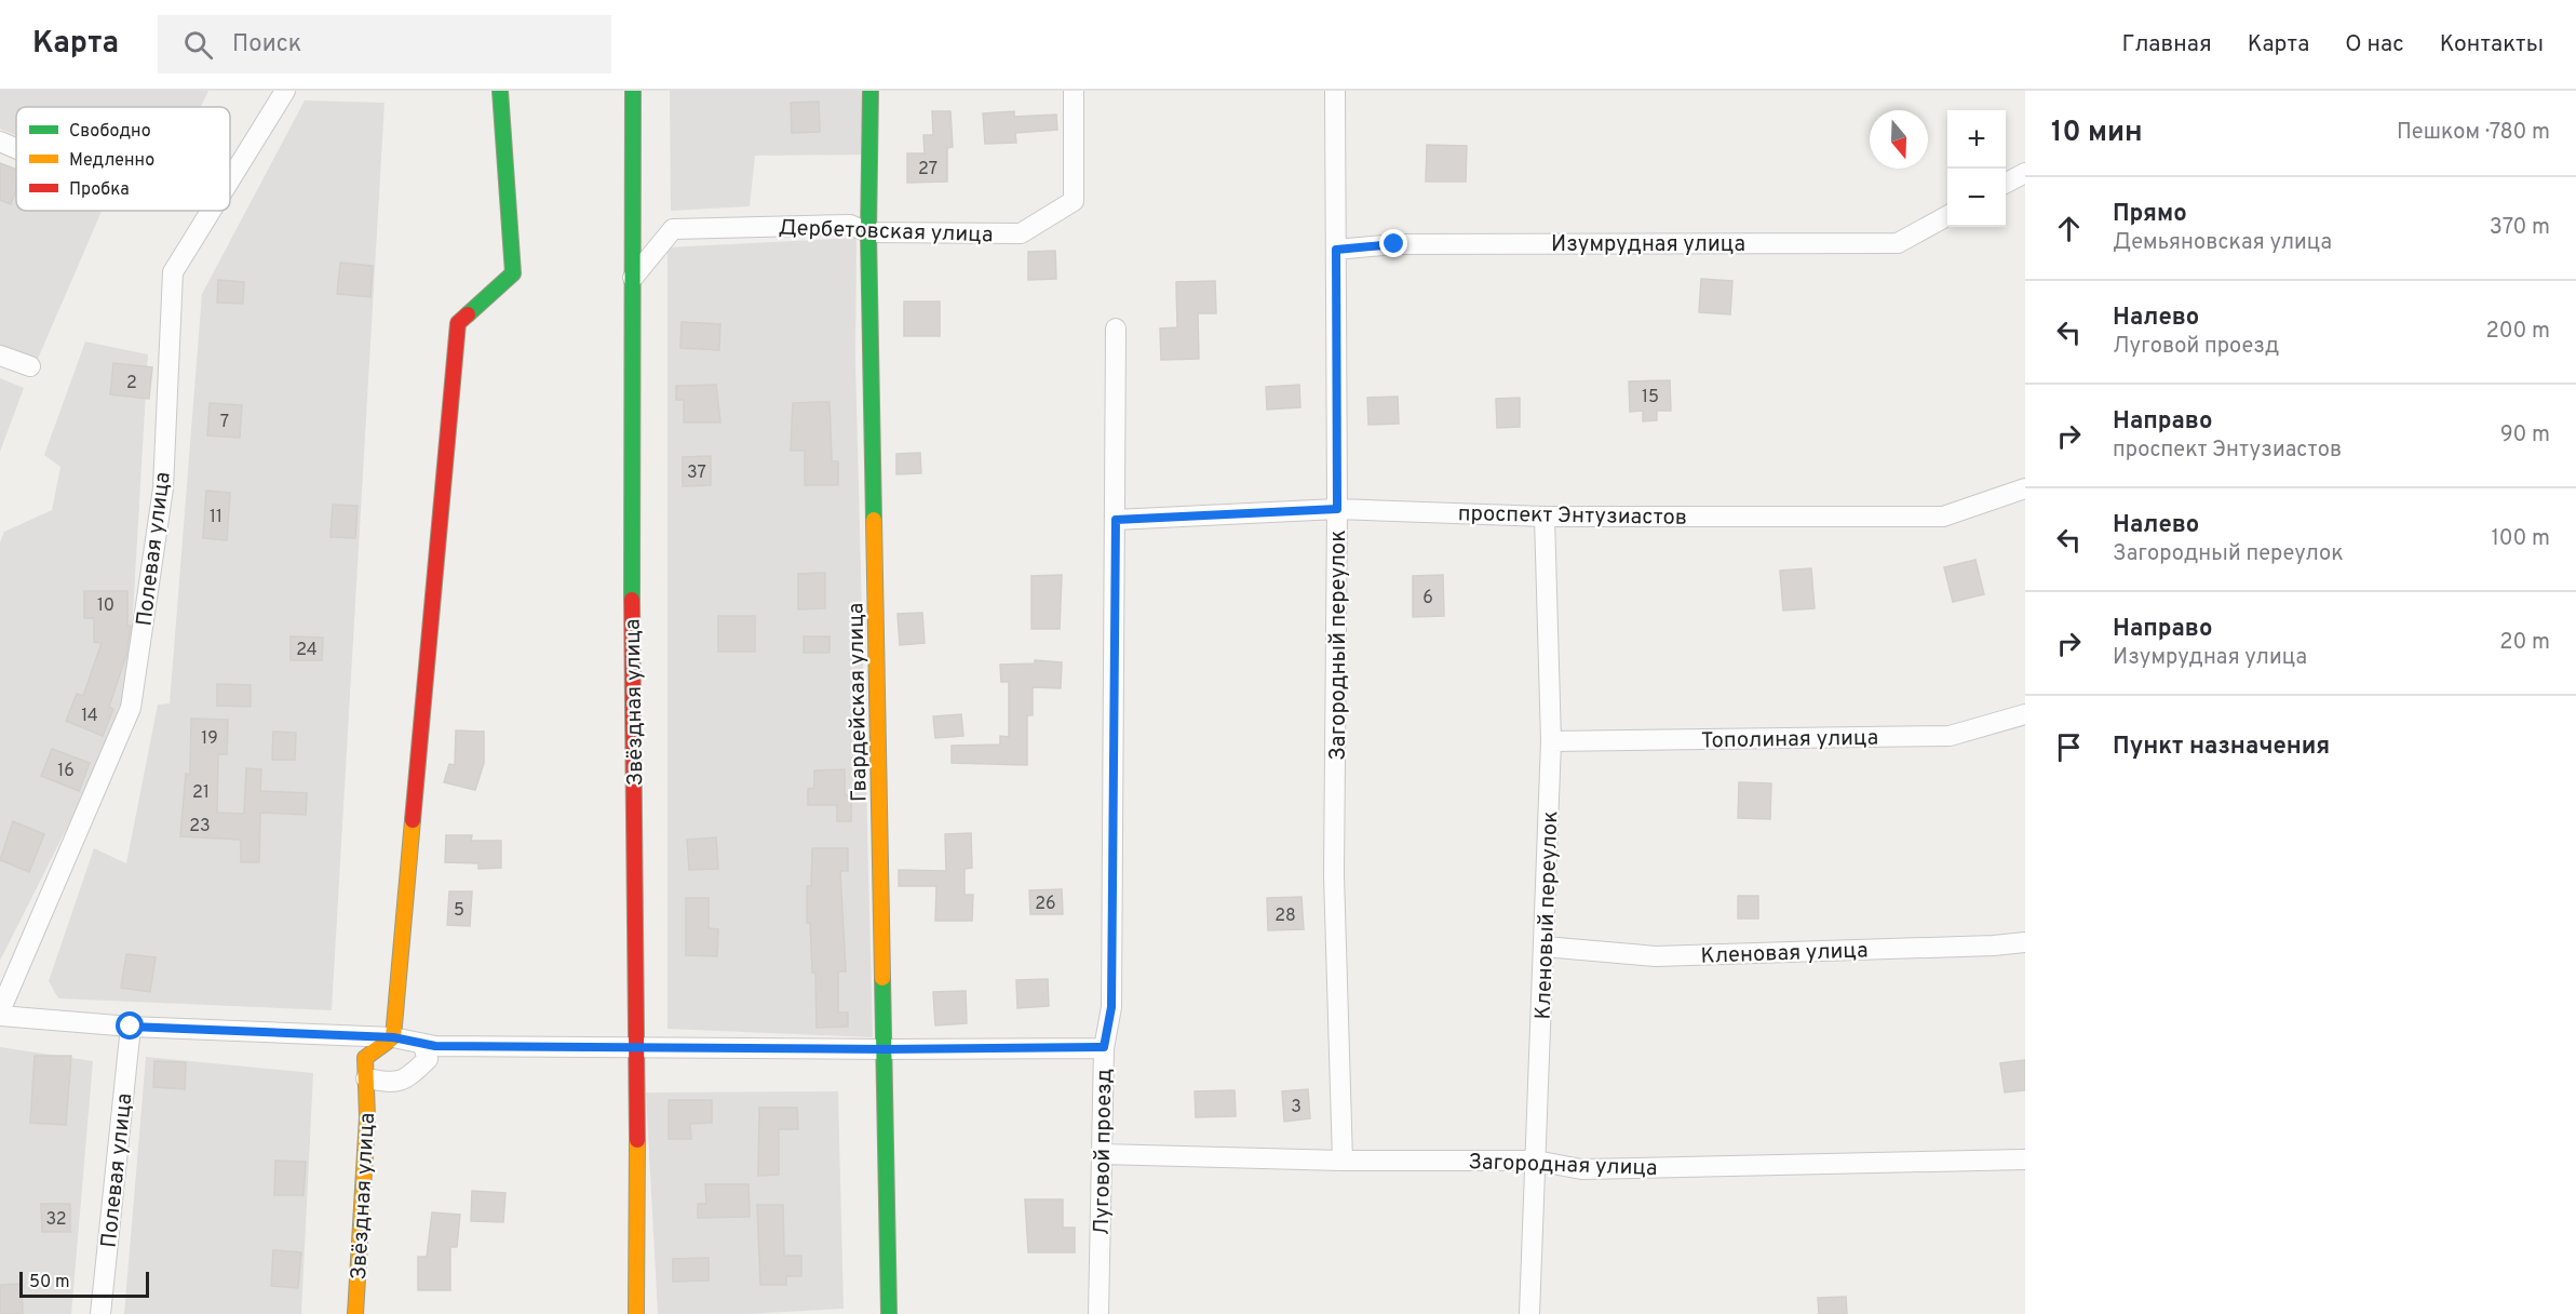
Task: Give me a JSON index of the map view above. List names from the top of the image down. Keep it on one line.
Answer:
{"streets":{"street":["Дербетовская улица","Изумрудная улица","проспект Энтузиастов","Полевая улица","Загородный переулок","Звёздная улица","Гвардейская улица","Тополиная улица","Кленовый переулок","Кленовая улица","Луговой проезд","Загородная улица"]},"crossings":[["Дербетовская улица","Звёздная улица"],["Дербетовская улица","Гвардейская улица"],["Изумрудная улица","Загородный переулок"],["проспект Энтузиастов","Загородный переулок"],["проспект Энтузиастов","Кленовый переулок"],["проспект Энтузиастов","Луговой проезд"],["Загородный переулок","Загородная улица"],["Тополиная улица","Кленовый переулок"],["Кленовый переулок","Кленовая улица"],["Кленовый переулок","Загородная улица"],["Луговой проезд","Загородная улица"]],"house_numbers":["27","2","15","7","37","11","6","10","24","14","19","16","21","23","26","5","28","3","32"],"legend":["Свободно","Медленно","Пробка"],"scale_bar":"50 m","north":"bottom","page":{"header":"Карта","search":"Поиск","nav":["Главная","Карта","О нас","Контакты"],"heading":["10 мин","Пешком · 780 m"],"map_buttons":["+","−"],"list":[["Прямо","Демьяновская улица","370 m"],["Налево","Луговой проезд","200 m"],["Направо","проспект Энтузиастов","90 m"],["Налево","Загородный переулок","100 m"],["Направо","Изумрудная улица","20 m"],"Пункт назначения"],"scale":"50 m"}}
